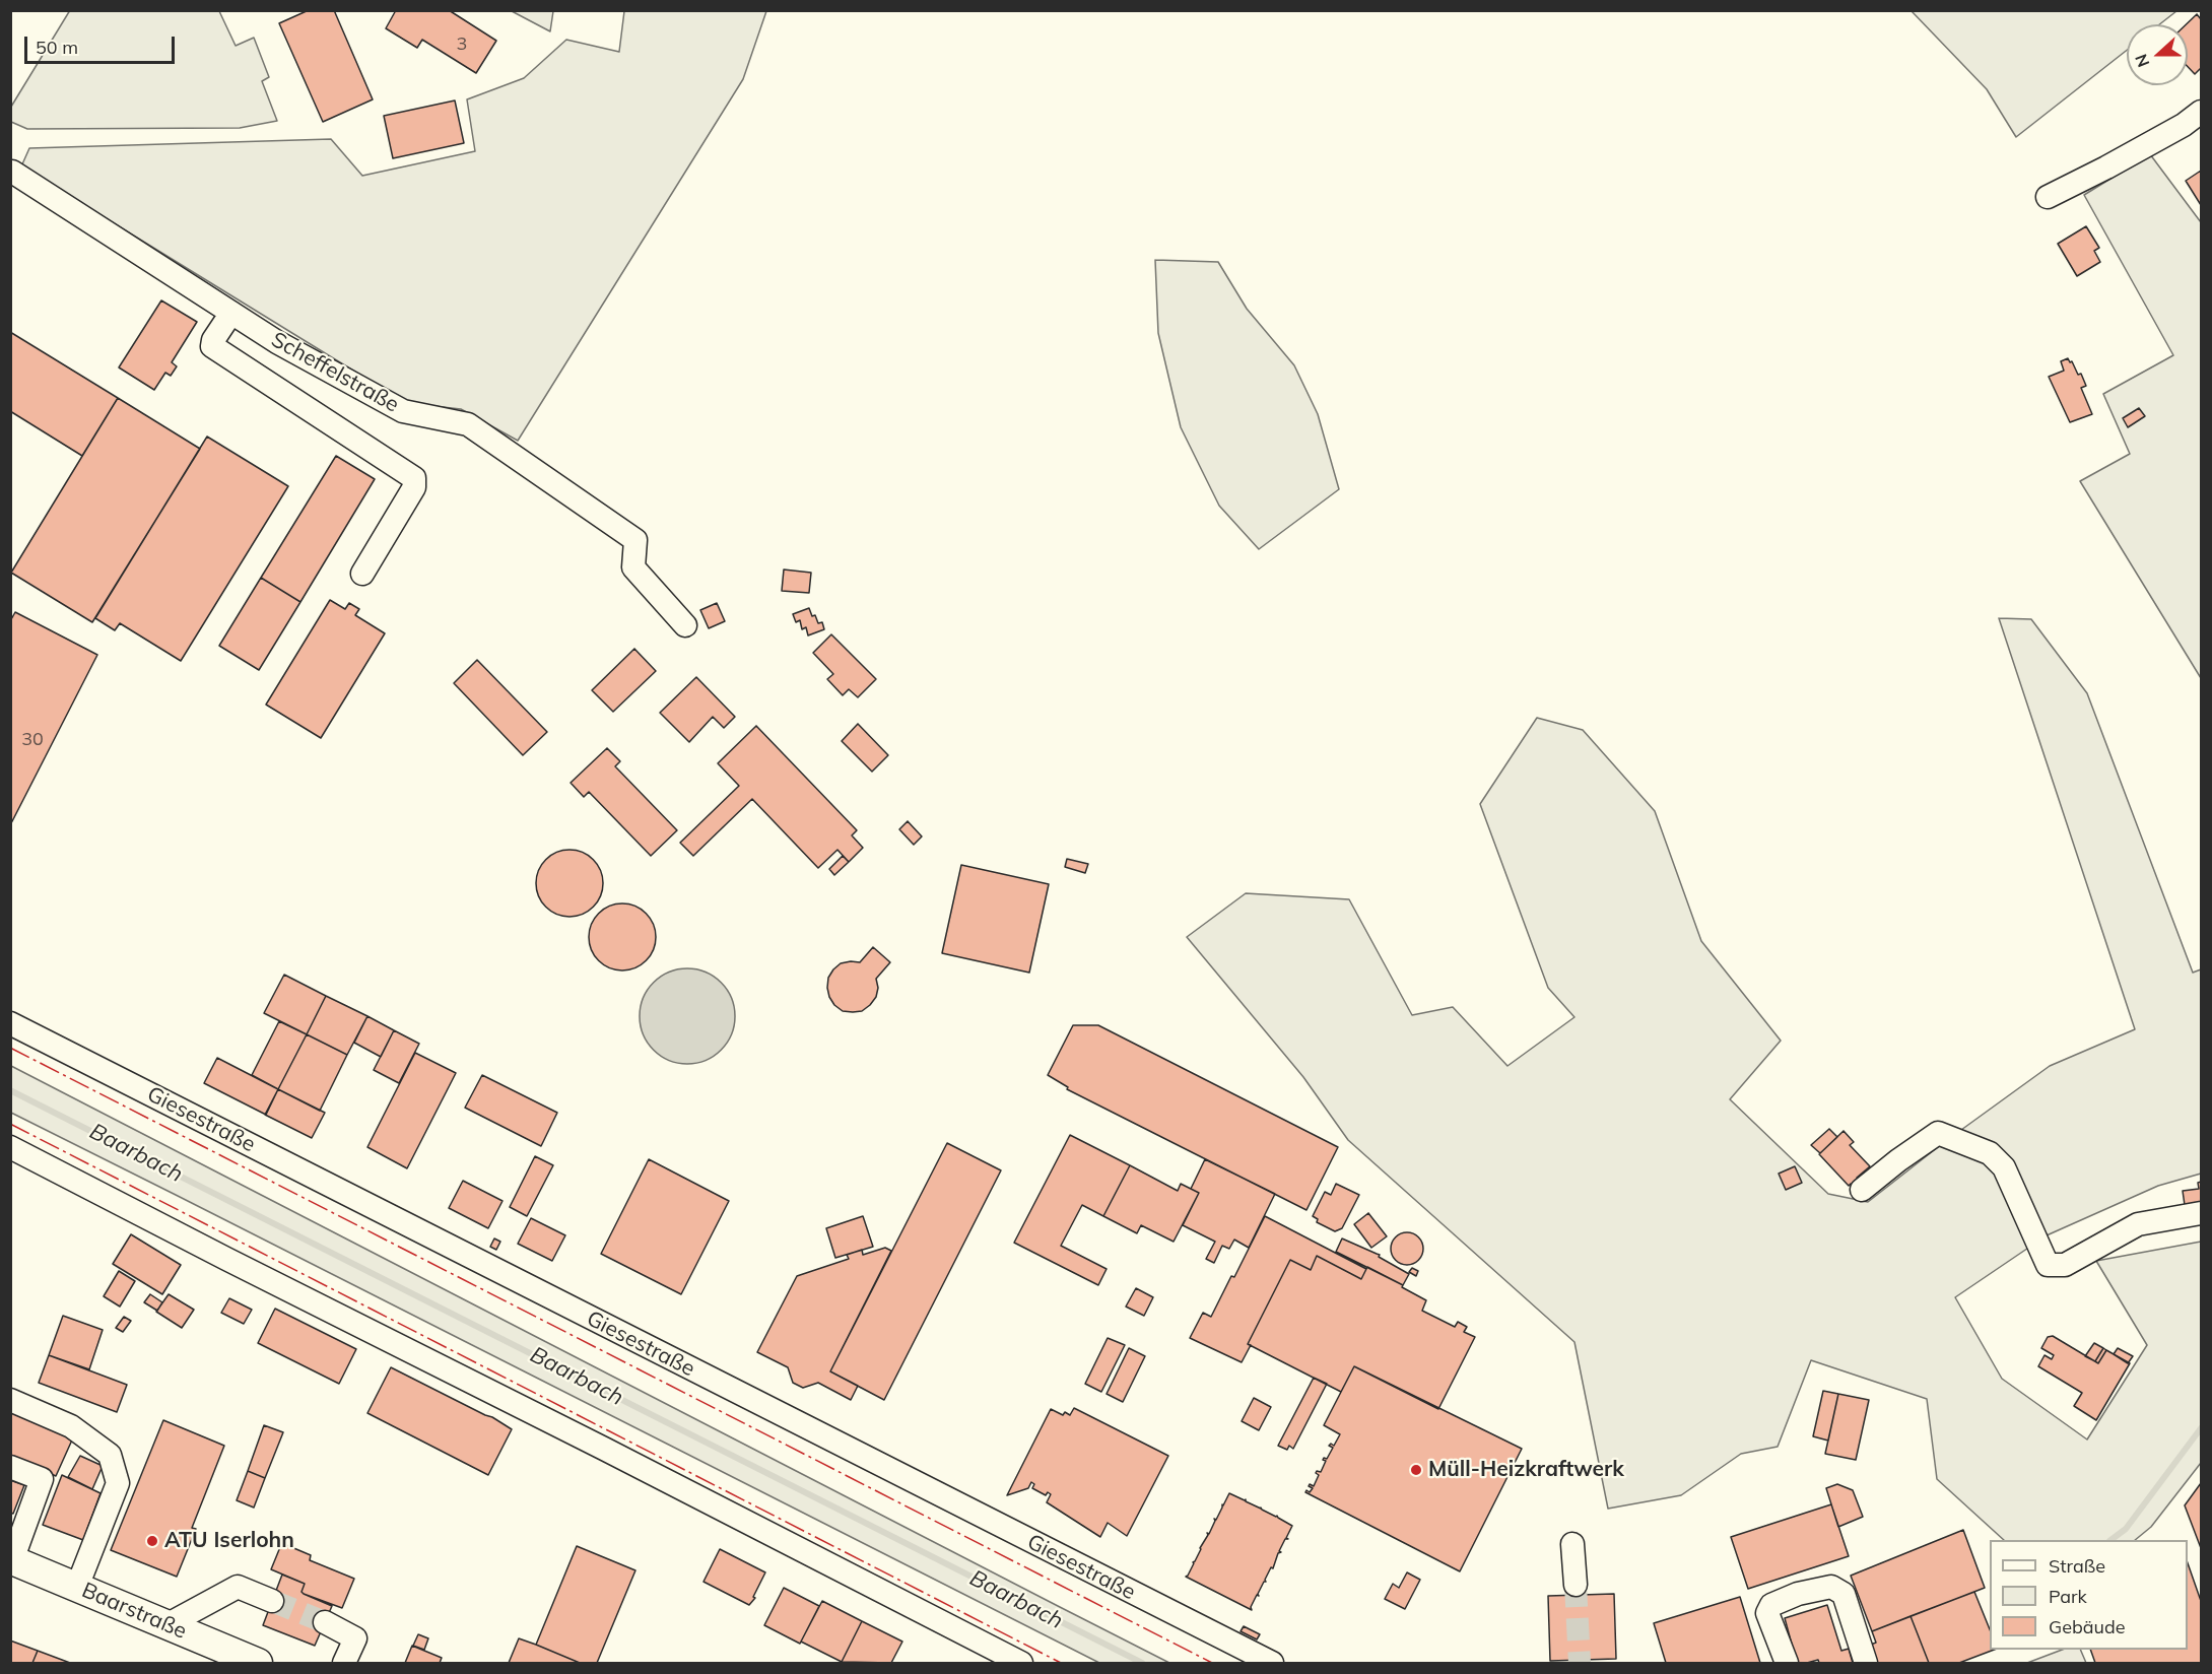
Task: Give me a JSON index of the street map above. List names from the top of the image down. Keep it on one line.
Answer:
{"streets":{"main road":["Baarstraße"],"street":["Scheffelstraße","Giesestraße"]},"water":["Baarbach"],"places":["Müll-Heizkraftwerk","ATU Iserlohn"],"house_numbers":["3","30"],"legend":["Straße","Park","Gebäude"],"scale_bar":"50 m","north":"left"}
